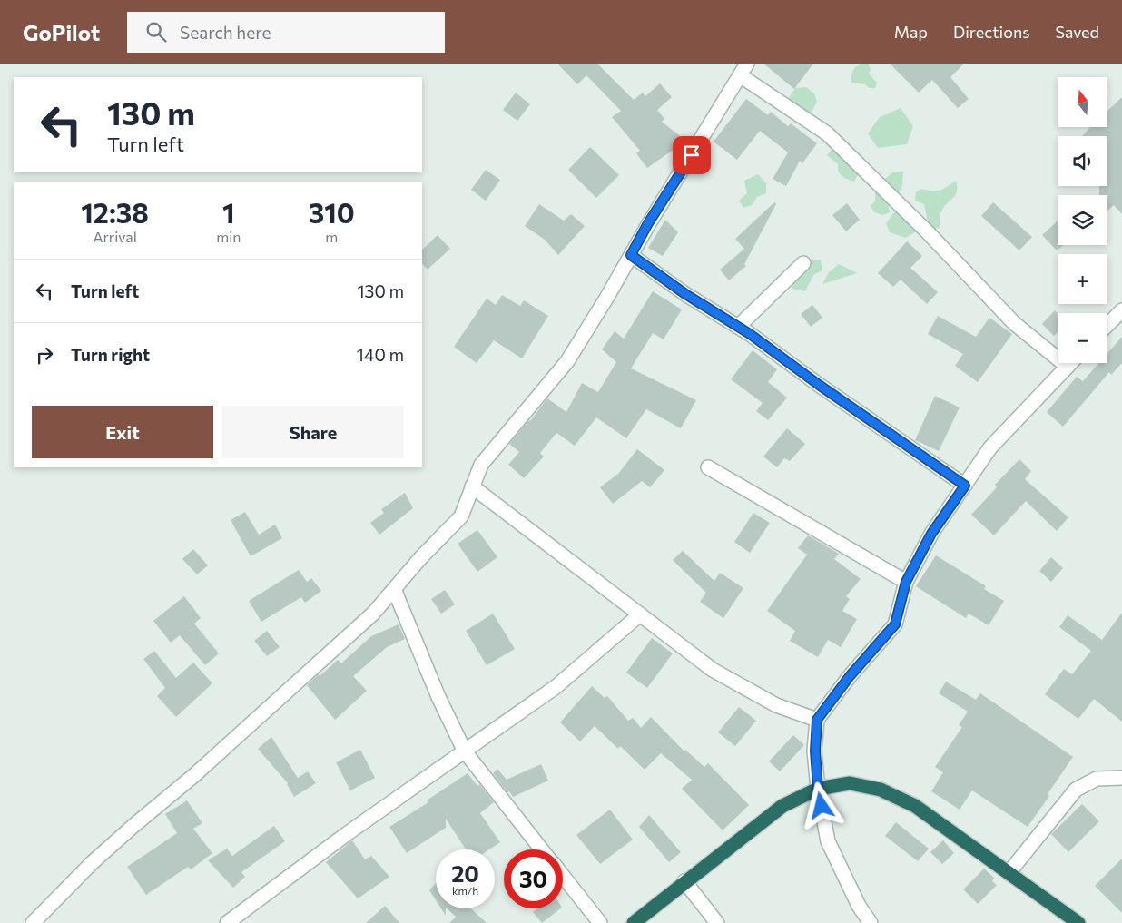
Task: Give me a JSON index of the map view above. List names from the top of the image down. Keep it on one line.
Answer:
{"north":"top","page":{"header":"GoPilot","search":"Search here","nav":["Map","Directions","Saved"],"map_buttons":["+","−"],"turn":["130 m","Turn left"],"eta":["12:38","Arrival","1","min","310","m"],"list":[{"name":"Turn left","value":"130 m"},{"name":"Turn right","value":"140 m"}],"buttons":["Exit","Share"],"speed":"20 km/h","limit":"30"}}
